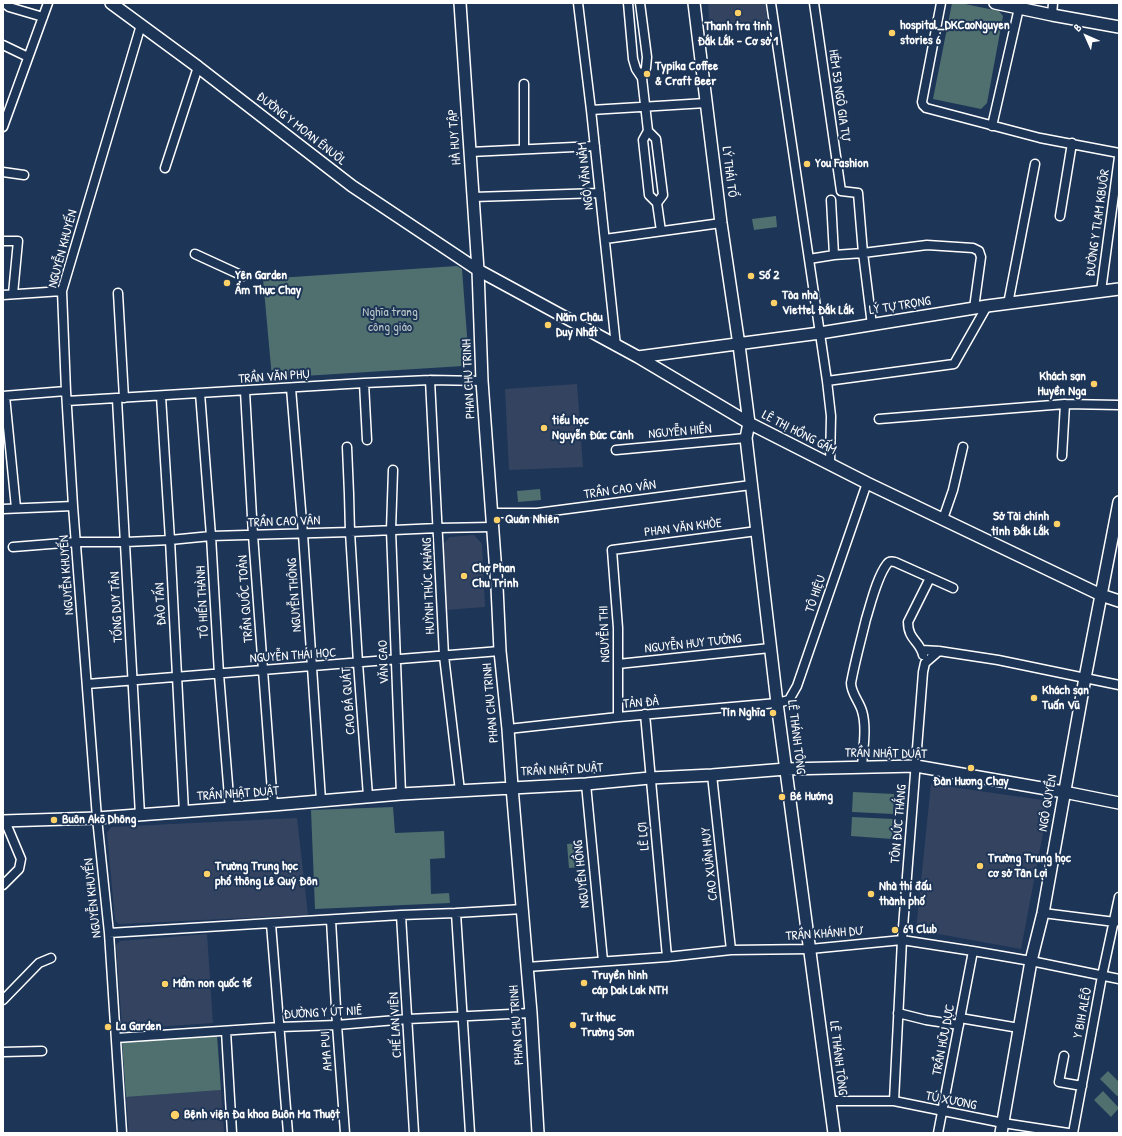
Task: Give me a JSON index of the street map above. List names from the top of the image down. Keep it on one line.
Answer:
{"streets":{"street":["HẺM 53 NGÔ GIA TỰ","ĐƯỜNG Y MOAN ÊNUÔL","HÀ HUY TẬP","LÝ THÁI TỔ","NGÔ VĂN NĂM","ĐƯỜNG Y TLAM KBUÔR","NGUYỄN KHUYẾN","LÝ TỰ TRỌNG","TRẦN VĂN PHỤ","PHAN CHU TRINH","NGUYỄN HIỀN","LÊ THỊ HỒNG GẤM","TRẦN CAO VÂN","PHAN VĂN KHÒE","HUỲNH THÚC KHÁNG","TÔ HIỆU","NGUYỄN THÔNG","TRẦN QUỐC TOẢN","TÔ HIẾN THÀNH","ĐÀO TẤN","TỐNG DUY TÂN","NGUYỄN THI","NGUYỄN HUY TƯỞNG","NGUYỄN THÁI HỌC","VĂN CAO","CAO BÁ QUÁT","TẢN ĐÀ","LÊ THÁNH TÔNG","TRẦN NHẬT DUẬT","NGÔ QUYỀN","TÔN ĐỨC THẮNG","LÊ LỢI","CAO XUÂN HUY","NGUYÊN HỒNG","TRẦN KHÁNH DƯ","ĐƯỜNG Y ÚT NIÊ","Y BIH ALÊÔ","CHẾ LAN VIÊN","TRẦN HỮU DỰC","AMA PUI","TÚ XƯƠNG"]},"crossings":[["ĐƯỜNG Y MOAN ÊNUÔL","HÀ HUY TẬP"],["ĐƯỜNG Y MOAN ÊNUÔL","NGUYỄN KHUYẾN"],["ĐƯỜNG Y MOAN ÊNUÔL","PHAN CHU TRINH"],["ĐƯỜNG Y MOAN ÊNUÔL","LÊ THỊ HỒNG GẤM"],["HÀ HUY TẬP","PHAN CHU TRINH"],["HÀ HUY TẬP","LÊ THỊ HỒNG GẤM"],["LÝ THÁI TỔ","LÝ TỰ TRỌNG"],["LÝ THÁI TỔ","LÊ THÁNH TÔNG"],["NGÔ VĂN NĂM","LÊ THỊ HỒNG GẤM"],["ĐƯỜNG Y TLAM KBUÔR","LÝ TỰ TRỌNG"],["NGUYỄN KHUYẾN","TRẦN VĂN PHỤ"],["NGUYỄN KHUYẾN","TRẦN CAO VÂN"],["NGUYỄN KHUYẾN","NGUYỄN THÁI HỌC"],["NGUYỄN KHUYẾN","TRẦN NHẬT DUẬT"],["NGUYỄN KHUYẾN","ĐƯỜNG Y ÚT NIÊ"],["LÝ TỰ TRỌNG","LÊ THỊ HỒNG GẤM"],["LÝ TỰ TRỌNG","LÊ THÁNH TÔNG"],["TRẦN VĂN PHỤ","PHAN CHU TRINH"],["TRẦN VĂN PHỤ","HUỲNH THÚC KHÁNG"],["TRẦN VĂN PHỤ","NGUYỄN THÔNG"],["TRẦN VĂN PHỤ","TRẦN QUỐC TOẢN"],["TRẦN VĂN PHỤ","TÔ HIẾN THÀNH"],["TRẦN VĂN PHỤ","ĐÀO TẤN"],["TRẦN VĂN PHỤ","TỐNG DUY TÂN"],["PHAN CHU TRINH","LÊ THỊ HỒNG GẤM"],["PHAN CHU TRINH","TRẦN CAO VÂN"],["PHAN CHU TRINH","NGUYỄN THÁI HỌC"],["PHAN CHU TRINH","TẢN ĐÀ"],["PHAN CHU TRINH","TRẦN NHẬT DUẬT"],["PHAN CHU TRINH","TRẦN KHÁNH DƯ"],["PHAN CHU TRINH","ĐƯỜNG Y ÚT NIÊ"],["NGUYỄN HIỀN","LÊ THÁNH TÔNG"],["LÊ THỊ HỒNG GẤM","TÔ HIỆU"],["LÊ THỊ HỒNG GẤM","LÊ THÁNH TÔNG"],["LÊ THỊ HỒNG GẤM","NGÔ QUYỀN"],["TRẦN CAO VÂN","HUỲNH THÚC KHÁNG"],["TRẦN CAO VÂN","NGUYỄN THÔNG"],["TRẦN CAO VÂN","TRẦN QUỐC TOẢN"],["TRẦN CAO VÂN","TÔ HIẾN THÀNH"],["TRẦN CAO VÂN","ĐÀO TẤN"],["TRẦN CAO VÂN","TỐNG DUY TÂN"],["TRẦN CAO VÂN","VĂN CAO"],["TRẦN CAO VÂN","CAO BÁ QUÁT"],["TRẦN CAO VÂN","LÊ THÁNH TÔNG"],["PHAN VĂN KHÒE","NGUYỄN THI"],["PHAN VĂN KHÒE","LÊ THÁNH TÔNG"],["HUỲNH THÚC KHÁNG","NGUYỄN THÁI HỌC"],["HUỲNH THÚC KHÁNG","TRẦN NHẬT DUẬT"],["TÔ HIỆU","TẢN ĐÀ"],["TÔ HIỆU","LÊ THÁNH TÔNG"],["NGUYỄN THÔNG","NGUYỄN THÁI HỌC"],["NGUYỄN THÔNG","TRẦN NHẬT DUẬT"],["TRẦN QUỐC TOẢN","NGUYỄN THÁI HỌC"],["TRẦN QUỐC TOẢN","TRẦN NHẬT DUẬT"],["TÔ HIẾN THÀNH","NGUYỄN THÁI HỌC"],["TÔ HIẾN THÀNH","TRẦN NHẬT DUẬT"],["ĐÀO TẤN","NGUYỄN THÁI HỌC"],["ĐÀO TẤN","TRẦN NHẬT DUẬT"],["TỐNG DUY TÂN","NGUYỄN THÁI HỌC"],["TỐNG DUY TÂN","TRẦN NHẬT DUẬT"],["NGUYỄN THI","NGUYỄN HUY TƯỞNG"],["NGUYỄN THI","TẢN ĐÀ"],["NGUYỄN HUY TƯỞNG","LÊ THÁNH TÔNG"],["NGUYỄN THÁI HỌC","VĂN CAO"],["NGUYỄN THÁI HỌC","CAO BÁ QUÁT"],["VĂN CAO","TRẦN NHẬT DUẬT"],["CAO BÁ QUÁT","TRẦN NHẬT DUẬT"],["TẢN ĐÀ","LÊ THÁNH TÔNG"],["TẢN ĐÀ","LÊ LỢI"],["LÊ THÁNH TÔNG","TRẦN NHẬT DUẬT"],["LÊ THÁNH TÔNG","TRẦN KHÁNH DƯ"],["LÊ THÁNH TÔNG","TÚ XƯƠNG"],["TRẦN NHẬT DUẬT","NGÔ QUYỀN"],["TRẦN NHẬT DUẬT","TÔN ĐỨC THẮNG"],["TRẦN NHẬT DUẬT","LÊ LỢI"],["TRẦN NHẬT DUẬT","CAO XUÂN HUY"],["TRẦN NHẬT DUẬT","NGUYÊN HỒNG"],["NGÔ QUYỀN","TRẦN KHÁNH DƯ"],["NGÔ QUYỀN","TÚ XƯƠNG"],["TÔN ĐỨC THẮNG","TRẦN KHÁNH DƯ"],["TÔN ĐỨC THẮNG","TÚ XƯƠNG"],["LÊ LỢI","TRẦN KHÁNH DƯ"],["CAO XUÂN HUY","TRẦN KHÁNH DƯ"],["NGUYÊN HỒNG","TRẦN KHÁNH DƯ"],["TRẦN KHÁNH DƯ","Y BIH ALÊÔ"],["TRẦN KHÁNH DƯ","TRẦN HỮU DỰC"],["ĐƯỜNG Y ÚT NIÊ","CHẾ LAN VIÊN"],["ĐƯỜNG Y ÚT NIÊ","AMA PUI"],["TRẦN HỮU DỰC","TÚ XƯƠNG"]],"parks":["Nghĩa trang công giáo"],"places":["Thanh tra tỉnh Đắk Lắk - Cơ sở 1","hospital_DKCaoNguyen stories 6","Typika Coffee & Craft Beer","You Fashion","Số 2","Yên Garden Ẩm Thực Chay","Tòa nhà Viettel Đắk Lắk","Năm Châu Duy Nhất","Khách sạn Huyền Nga","tiểu học Nguyễn Đức Cảnh","Quán Nhiên","Sở Tài chính tỉnh Đắk Lắk","Chợ Phan Chu Trinh","Khách sạn Tuấn Vũ","Tín Nghĩa","Đàn Hương Chay","Bé Hướng","Buôn Akõ Dhông","Trường Trung học cơ sở Tân Lợi","Trường Trung học phổ thông Lê Quý Đôn","Nhà thi đấu thành phố","69 Club","Truyền hình cáp Dak Lak NTH","Mầm non quốc tế","Tư thục Trường Sơn","La Garden","Bệnh viện Đa khoa Buôn Ma Thuột"],"north":"top left"}
